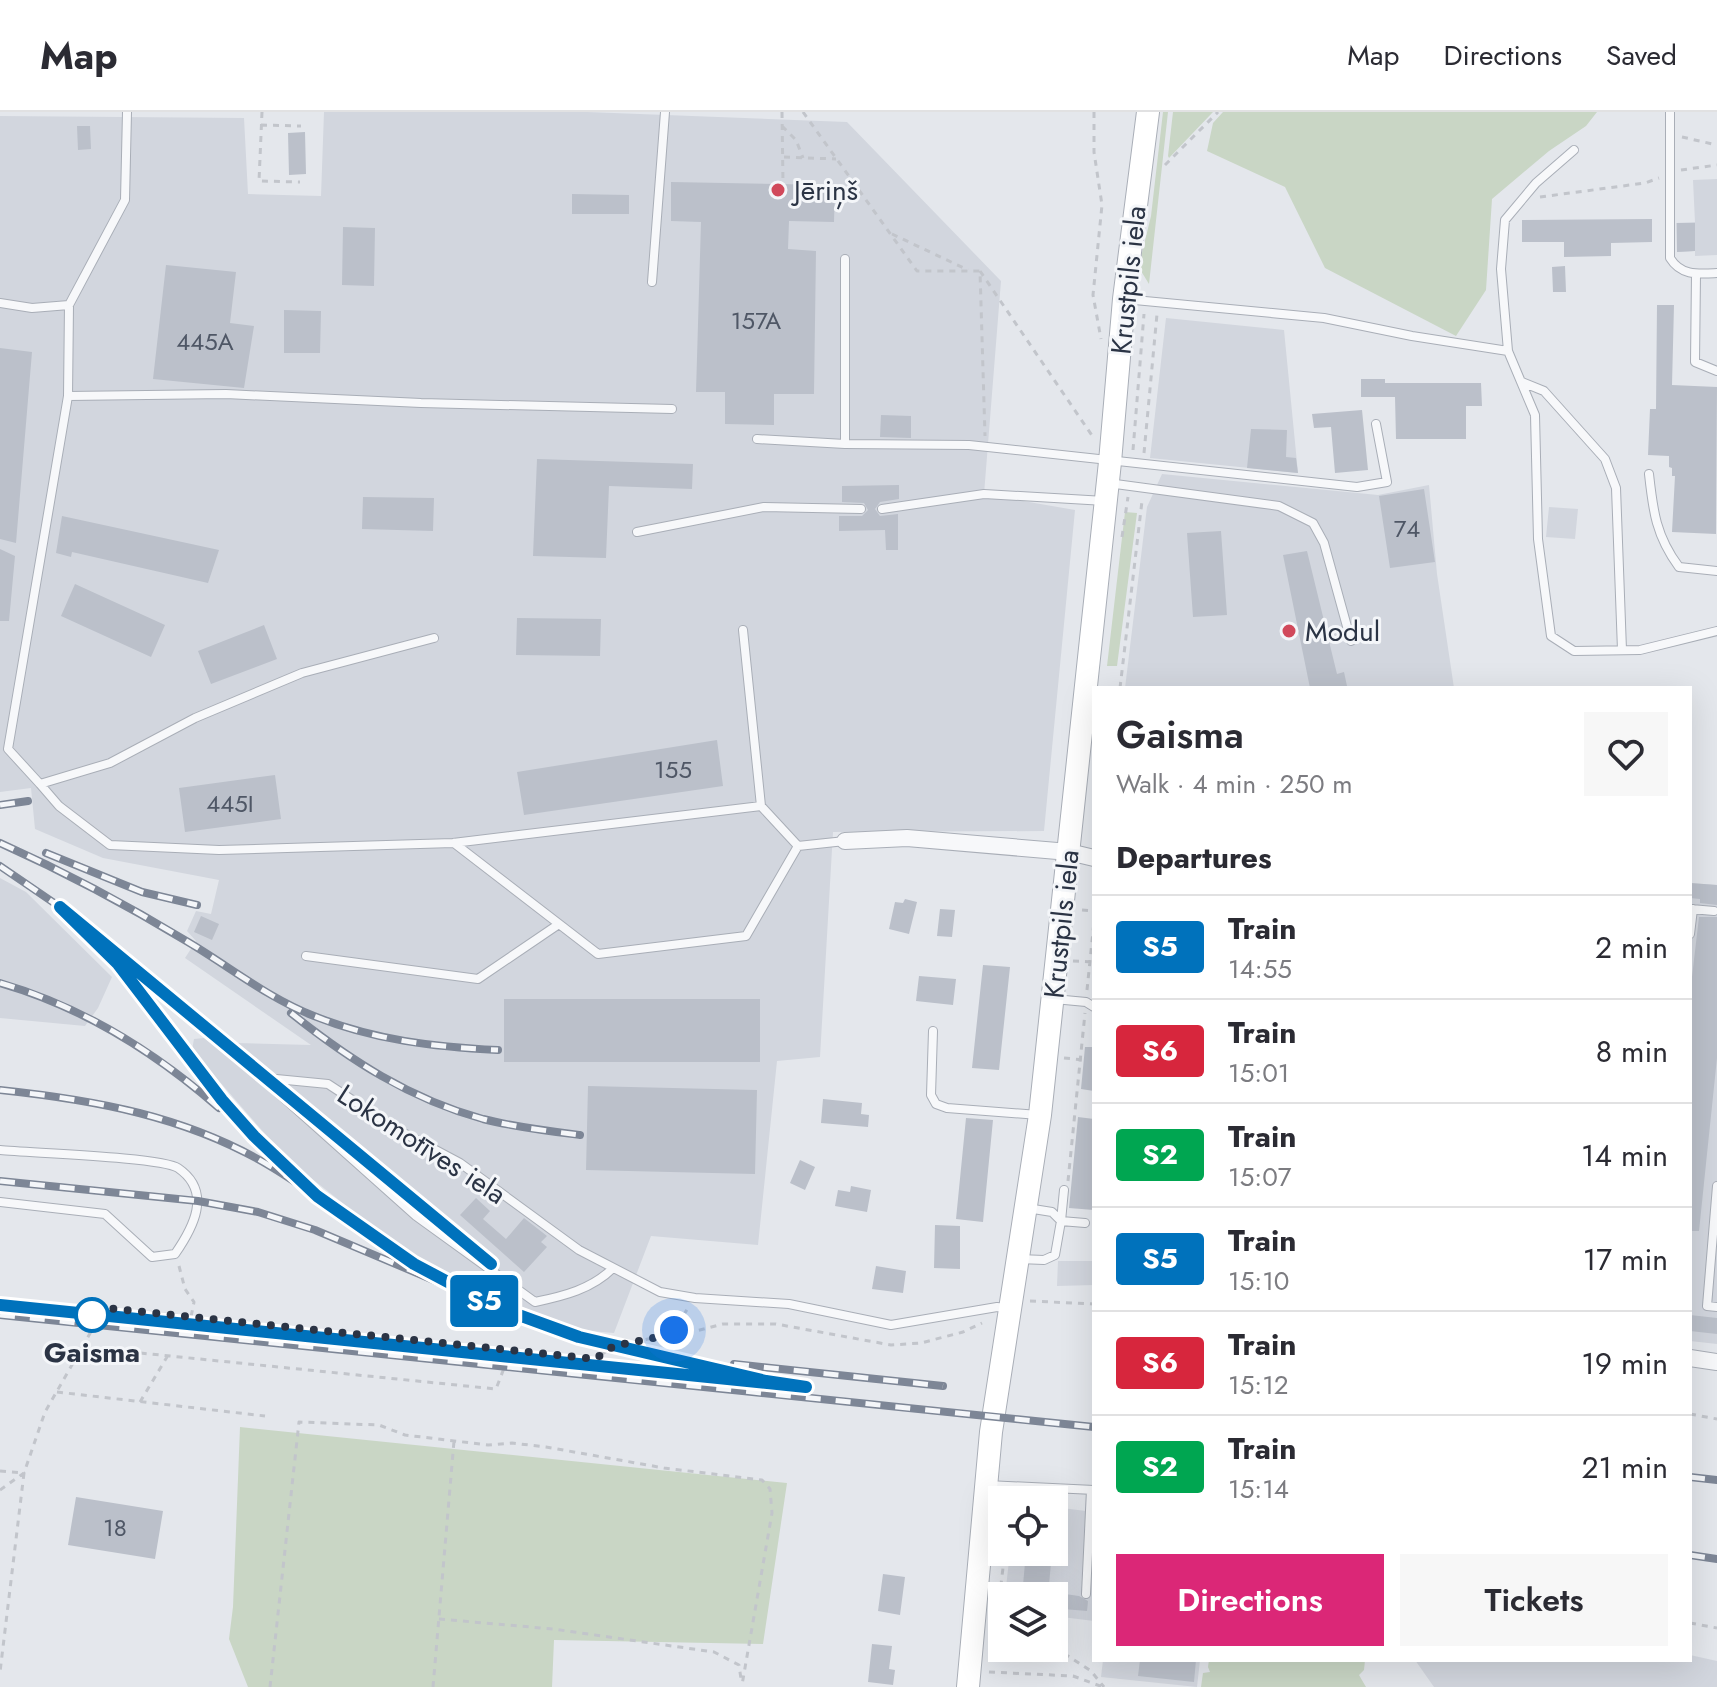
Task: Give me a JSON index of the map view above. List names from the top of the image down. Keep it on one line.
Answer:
{"streets":{"street":["Krustpils iela"],"lane":["Lokomotīves iela"]},"crossings":[["Krustpils iela","Lokomotīves iela"]],"places":["Jēriņš","Modul","Gaisma"],"house_numbers":["157A","445A","74","155","445I","18"],"page":{"header":"Map","nav":["Map","Directions","Saved"],"on_map":"S5","heading":[["Gaisma","Walk · 4 min · 250 m"],"Departures"],"list":[{"mark":"S5","name":"Train","note":"14:55","value":"2 min"},{"mark":"S6","name":"Train","note":"15:01","value":"8 min"},{"mark":"S2","name":"Train","note":"15:07","value":"14 min"},{"mark":"S5","name":"Train","note":"15:10","value":"17 min"},{"mark":"S6","name":"Train","note":"15:12","value":"19 min"},{"mark":"S2","name":"Train","note":"15:14","value":"21 min"}],"buttons":["Directions","Tickets"]}}
